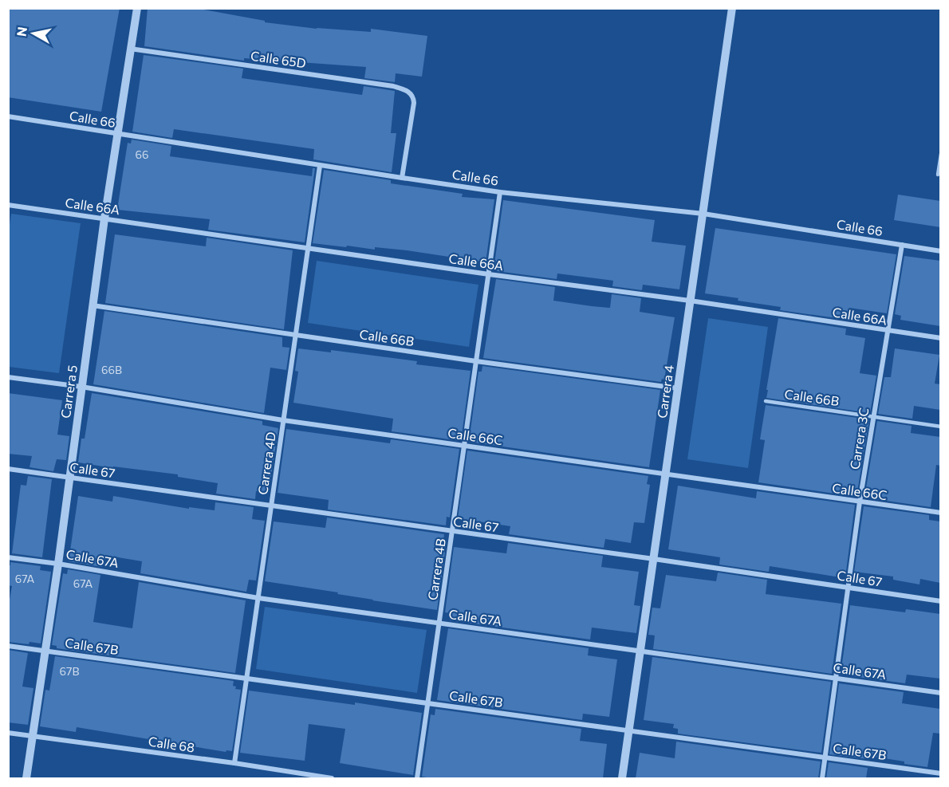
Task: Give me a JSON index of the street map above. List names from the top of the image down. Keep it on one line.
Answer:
{"streets":{"street":["Calle 65D","Calle 66","Calle 66A","Calle 66B","Carrera 5","Carrera 4","Calle 66C","Carrera 3C","Carrera 4D","Calle 67","Calle 67A","Carrera 4B","Calle 67B","Calle 68"]},"crossings":[["Calle 65D","Calle 66"],["Calle 65D","Carrera 5"],["Calle 66","Carrera 5"],["Calle 66","Carrera 4"],["Calle 66","Carrera 3C"],["Calle 66","Carrera 4D"],["Calle 66","Carrera 4B"],["Calle 66A","Carrera 5"],["Calle 66A","Carrera 4"],["Calle 66A","Carrera 3C"],["Calle 66A","Carrera 4D"],["Calle 66A","Carrera 4B"],["Calle 66B","Carrera 5"],["Calle 66B","Carrera 4"],["Calle 66B","Carrera 3C"],["Calle 66B","Carrera 4D"],["Calle 66B","Carrera 4B"],["Carrera 5","Calle 66C"],["Carrera 5","Calle 67"],["Carrera 5","Calle 67A"],["Carrera 5","Calle 67B"],["Carrera 5","Calle 68"],["Carrera 4","Calle 66C"],["Carrera 4","Calle 67"],["Carrera 4","Calle 67A"],["Carrera 4","Calle 67B"],["Calle 66C","Carrera 3C"],["Calle 66C","Carrera 4D"],["Calle 66C","Carrera 4B"],["Carrera 3C","Calle 67"],["Carrera 3C","Calle 67A"],["Carrera 3C","Calle 67B"],["Carrera 4D","Calle 67"],["Carrera 4D","Calle 67A"],["Carrera 4D","Calle 67B"],["Carrera 4D","Calle 68"],["Calle 67","Carrera 4B"],["Calle 67A","Carrera 4B"],["Carrera 4B","Calle 67B"]],"house_numbers":["66","66B","67A","67A","67B"],"north":"left"}
